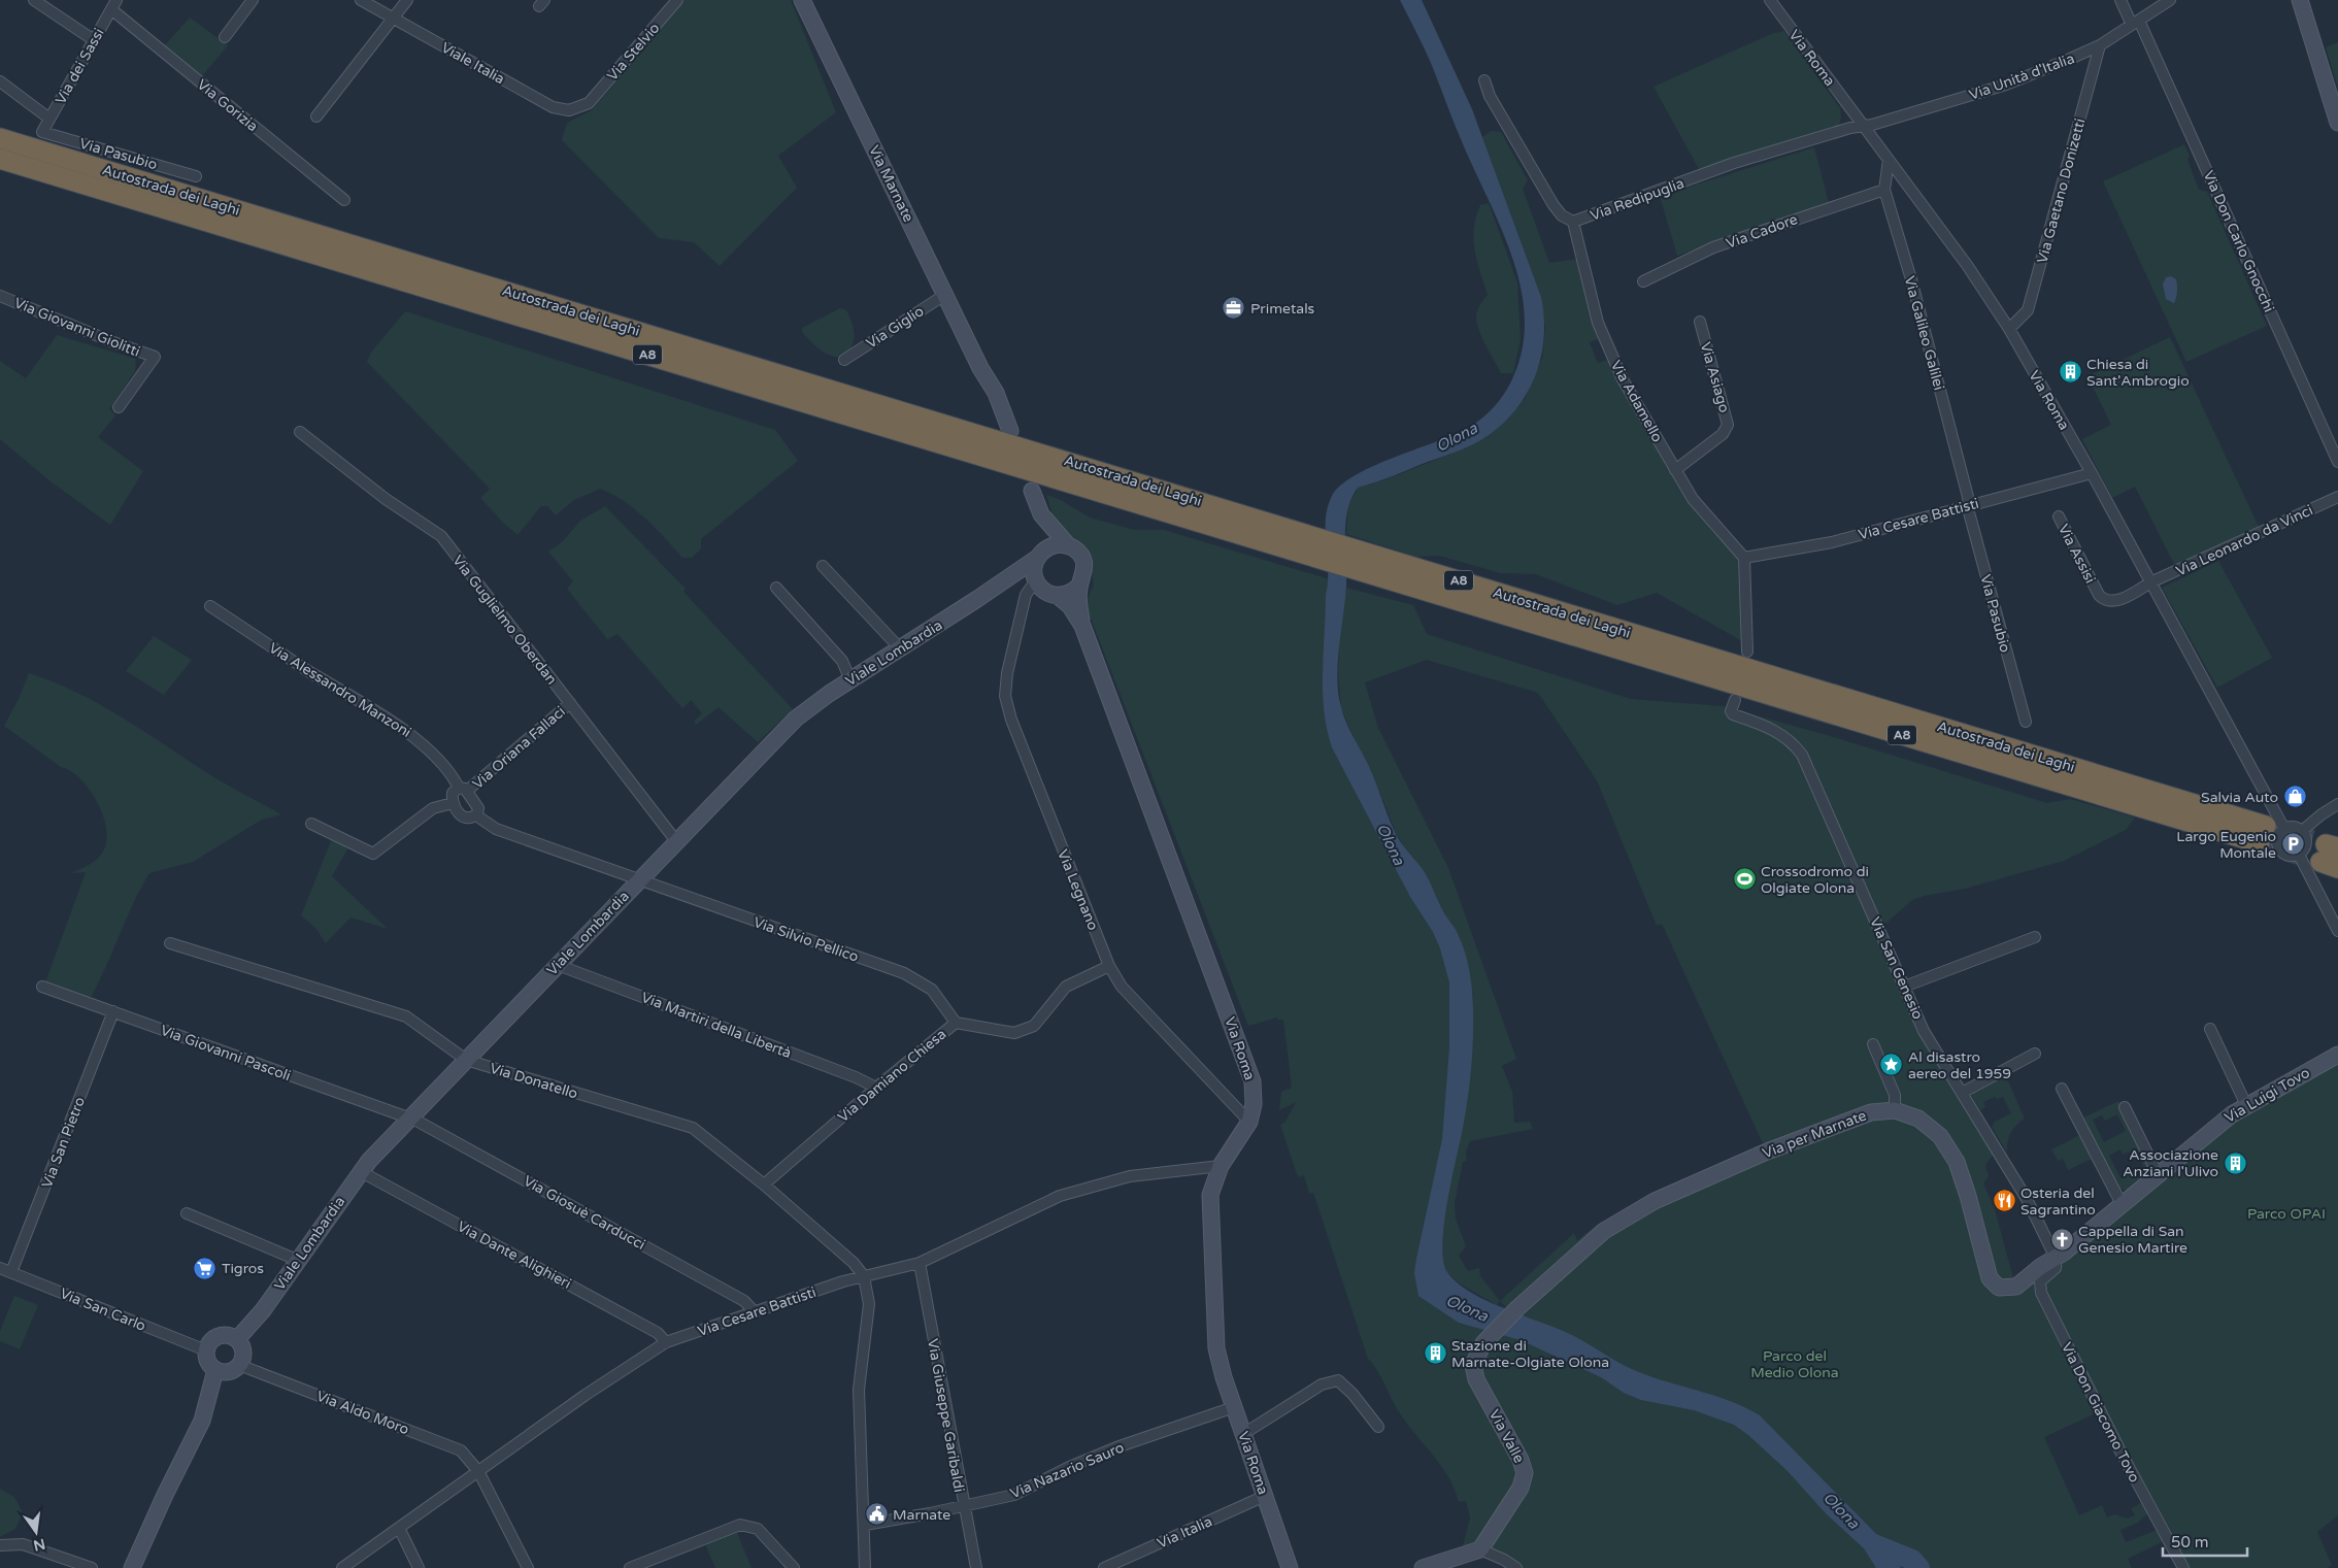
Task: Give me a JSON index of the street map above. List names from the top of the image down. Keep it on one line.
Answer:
{"streets":{"highway":["Autostrada dei Laghi","A8"],"street":["Via Stelvio","Via Roma","Viale Italia","Via dei Sassi","Via Unità d'Italia","Via Gorizia","Via Pasubio","Via Marnate","Via Gaetano Donizetti","Via Redipuglia","Via Cadore","Via Don Carlo Gnocchi","Via Giovanni Giolitti","Via Giglio","Via Galileo Galilei","Via Asiago","Via Adamello","Via Cesare Battisti","Via Leonardo da Vinci","Via Assisi","Via Guglielmo Oberdan","Viale Lombardia","Via Alessandro Manzoni","Via Oriana Fallaci","Via Legnano","Via Silvio Pellico","Via San Genesio","Via Martiri della Libertà","Via Giovanni Pascoli","Via Damiano Chiesa","Via Donatello","Via Luigi Tovo","Via per Marnate","Via San Pietro","Via Giosuè Carducci","Via Dante Alighieri","Via San Carlo","Via Aldo Moro","Via Don Giacomo Tovo","Via Giuseppe Garibaldi","Via Valle","Via Nazario Sauro","Via Italia"]},"crossings":[["Via Stelvio","Viale Italia"],["Via Roma","Via Unità d'Italia"],["Via Roma","Autostrada dei Laghi"],["Via Roma","Via Gaetano Donizetti"],["Via Roma","Via Redipuglia"],["Via Roma","Via Galileo Galilei"],["Via Roma","Via Cesare Battisti"],["Via Roma","Via Leonardo da Vinci"],["Via Roma","Via Assisi"],["Via Roma","Viale Lombardia"],["Via Roma","Via Legnano"],["Via Roma","Via Nazario Sauro"],["Via Roma","Via Italia"],["Via dei Sassi","Via Gorizia"],["Via dei Sassi","Via Pasubio"],["Via Unità d'Italia","Via Gaetano Donizetti"],["Via Unità d'Italia","Via Redipuglia"],["Via Unità d'Italia","Via Don Carlo Gnocchi"],["Via Pasubio","Via Galileo Galilei"],["Via Pasubio","Via Cesare Battisti"],["Via Marnate","Via Giglio"],["Via Redipuglia","Via Adamello"],["Via Cadore","Via Galileo Galilei"],["Via Galileo Galilei","Via Cesare Battisti"],["Via Asiago","Via Adamello"],["Via Adamello","Via Cesare Battisti"],["Via Cesare Battisti","Via Donatello"],["Via Cesare Battisti","Via Giosuè Carducci"],["Via Cesare Battisti","Via Dante Alighieri"],["Via Cesare Battisti","Via Aldo Moro"],["Via Cesare Battisti","Via Giuseppe Garibaldi"],["Via Leonardo da Vinci","Via Assisi"],["Via Guglielmo Oberdan","Viale Lombardia"],["Via Guglielmo Oberdan","Via Oriana Fallaci"],["Viale Lombardia","Via Legnano"],["Viale Lombardia","Via Silvio Pellico"],["Viale Lombardia","Via Martiri della Libertà"],["Viale Lombardia","Via Giovanni Pascoli"],["Viale Lombardia","Via Donatello"],["Viale Lombardia","Via Giosuè Carducci"],["Viale Lombardia","Via Dante Alighieri"],["Viale Lombardia","Via San Carlo"],["Viale Lombardia","Via Aldo Moro"],["Via Alessandro Manzoni","Via Oriana Fallaci"],["Via Legnano","Via Damiano Chiesa"],["Via Silvio Pellico","Via Damiano Chiesa"],["Via San Genesio","Via Luigi Tovo"],["Via San Genesio","Via per Marnate"],["Via San Genesio","Via Don Giacomo Tovo"],["Via Martiri della Libertà","Via Damiano Chiesa"],["Via Giovanni Pascoli","Via San Pietro"],["Via Giovanni Pascoli","Via Giosuè Carducci"],["Via Damiano Chiesa","Via Donatello"],["Via Luigi Tovo","Via per Marnate"],["Via Luigi Tovo","Via Don Giacomo Tovo"],["Via per Marnate","Via Don Giacomo Tovo"],["Via per Marnate","Via Valle"],["Via San Pietro","Via San Carlo"],["Via San Carlo","Via Aldo Moro"],["Via Giuseppe Garibaldi","Via Nazario Sauro"]],"water":["Olona"],"parks":["Parco OPAI","Parco del Medio Olona"],"places":{"office":["Primetals"],"building":["Chiesa di Sant'Ambrogio","Associazione Anziani l'Ulivo","Stazione di Marnate-Olgiate Olona"],"shop":["Salvia Auto"],"parking":["Largo Eugenio Montale"],"sports":["Crossodromo di Olgiate Olona"],"place":["Al disastro aereo del 1959"],"restaurant":["Osteria del Sagrantino"],"church":["Cappella di San Genesio Martire"],"supermarket":["Tigros"],"public building":["Marnate"]},"scale_bar":"50 m","north":"bottom"}
